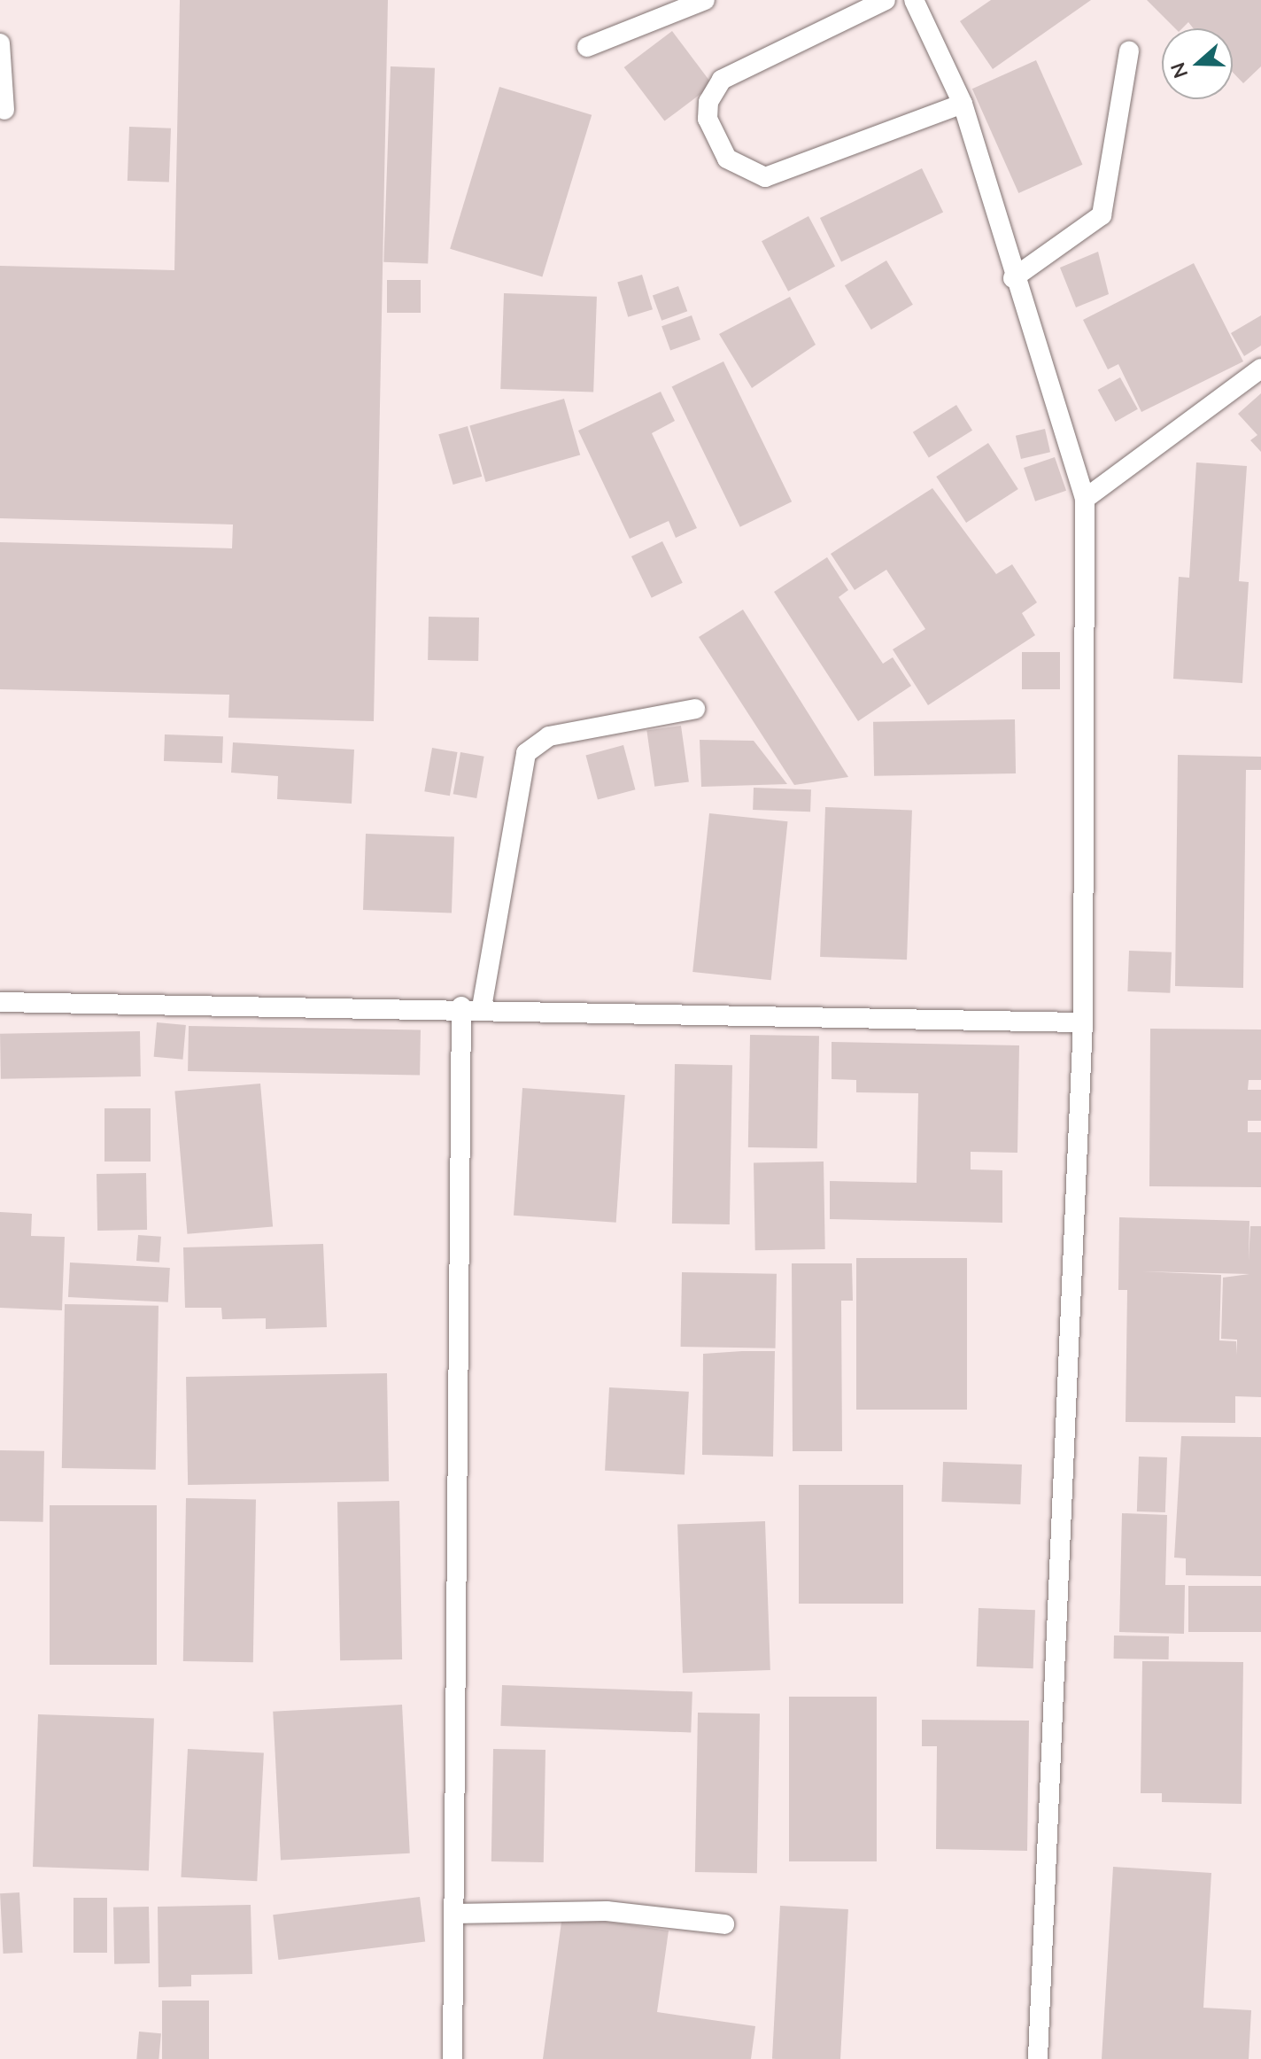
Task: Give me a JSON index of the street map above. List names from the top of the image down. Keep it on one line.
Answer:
{"north":"left"}
